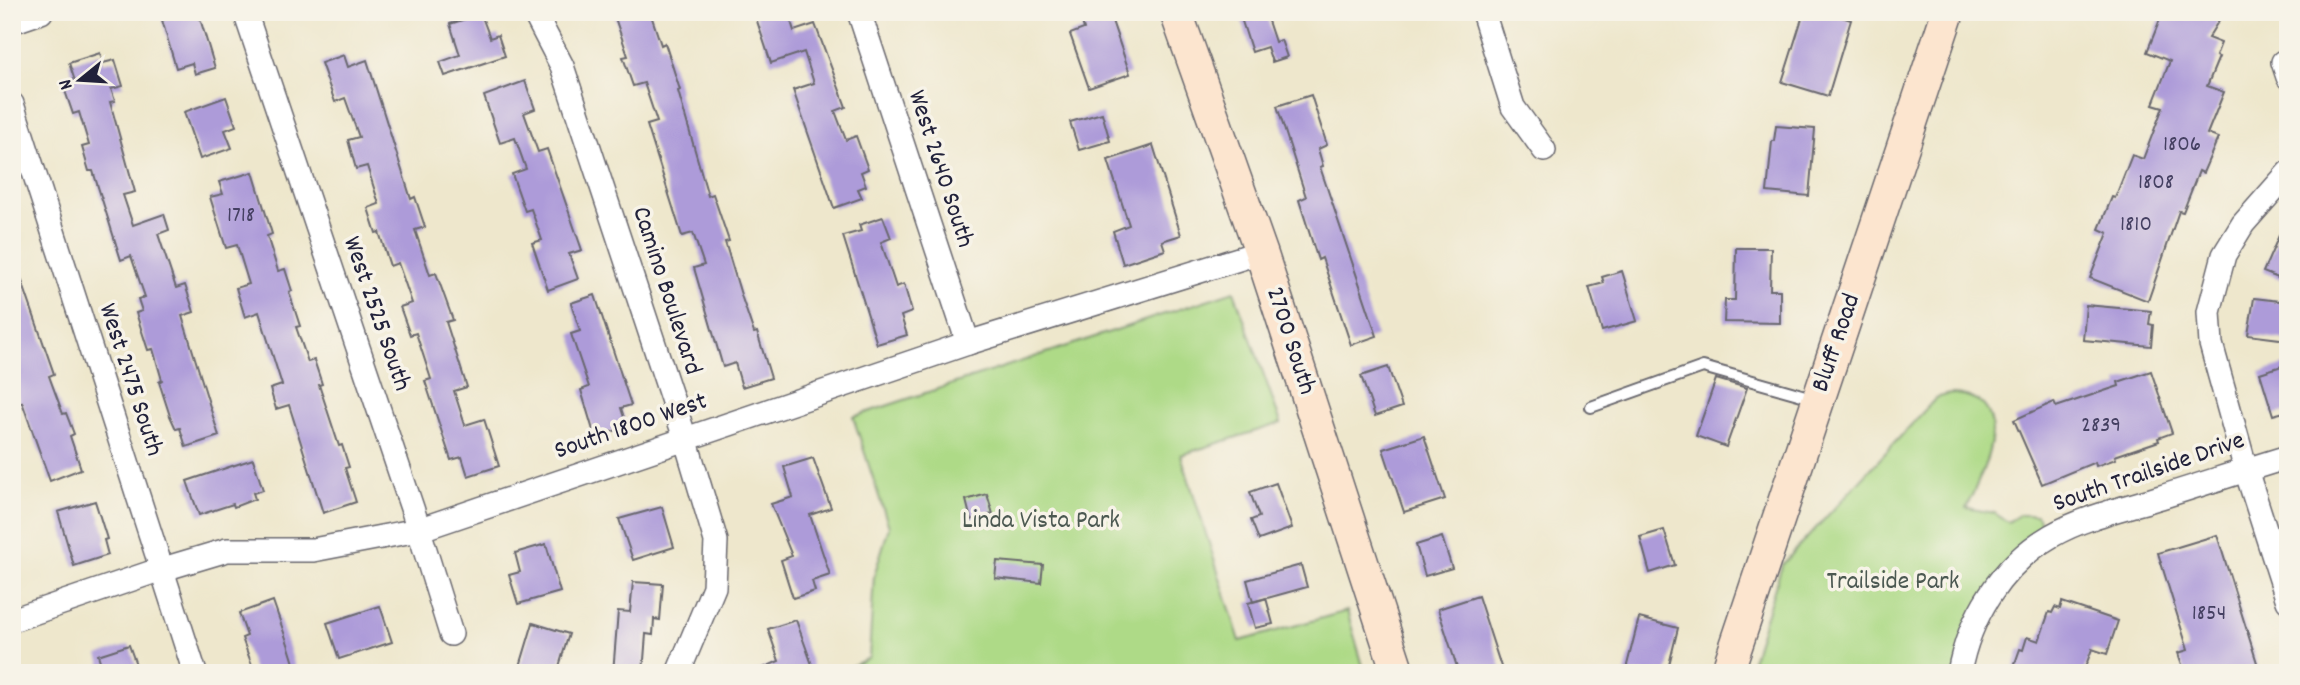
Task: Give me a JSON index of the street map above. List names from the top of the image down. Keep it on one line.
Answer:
{"streets":{"main road":["2700 South","Bluff Road"],"street":["West 2640 South","Camino Boulevard","West 2525 South","West 2475 South","South 1800 West","South Trailside Drive"]},"crossings":[["West 2640 South","South 1800 West"],["Camino Boulevard","South 1800 West"],["West 2525 South","South 1800 West"],["2700 South","South 1800 West"],["West 2475 South","South 1800 West"]],"parks":["Linda Vista Park","Trailside Park"],"house_numbers":["1806","1808","1718","1810","2839","1854"],"north":"left"}
